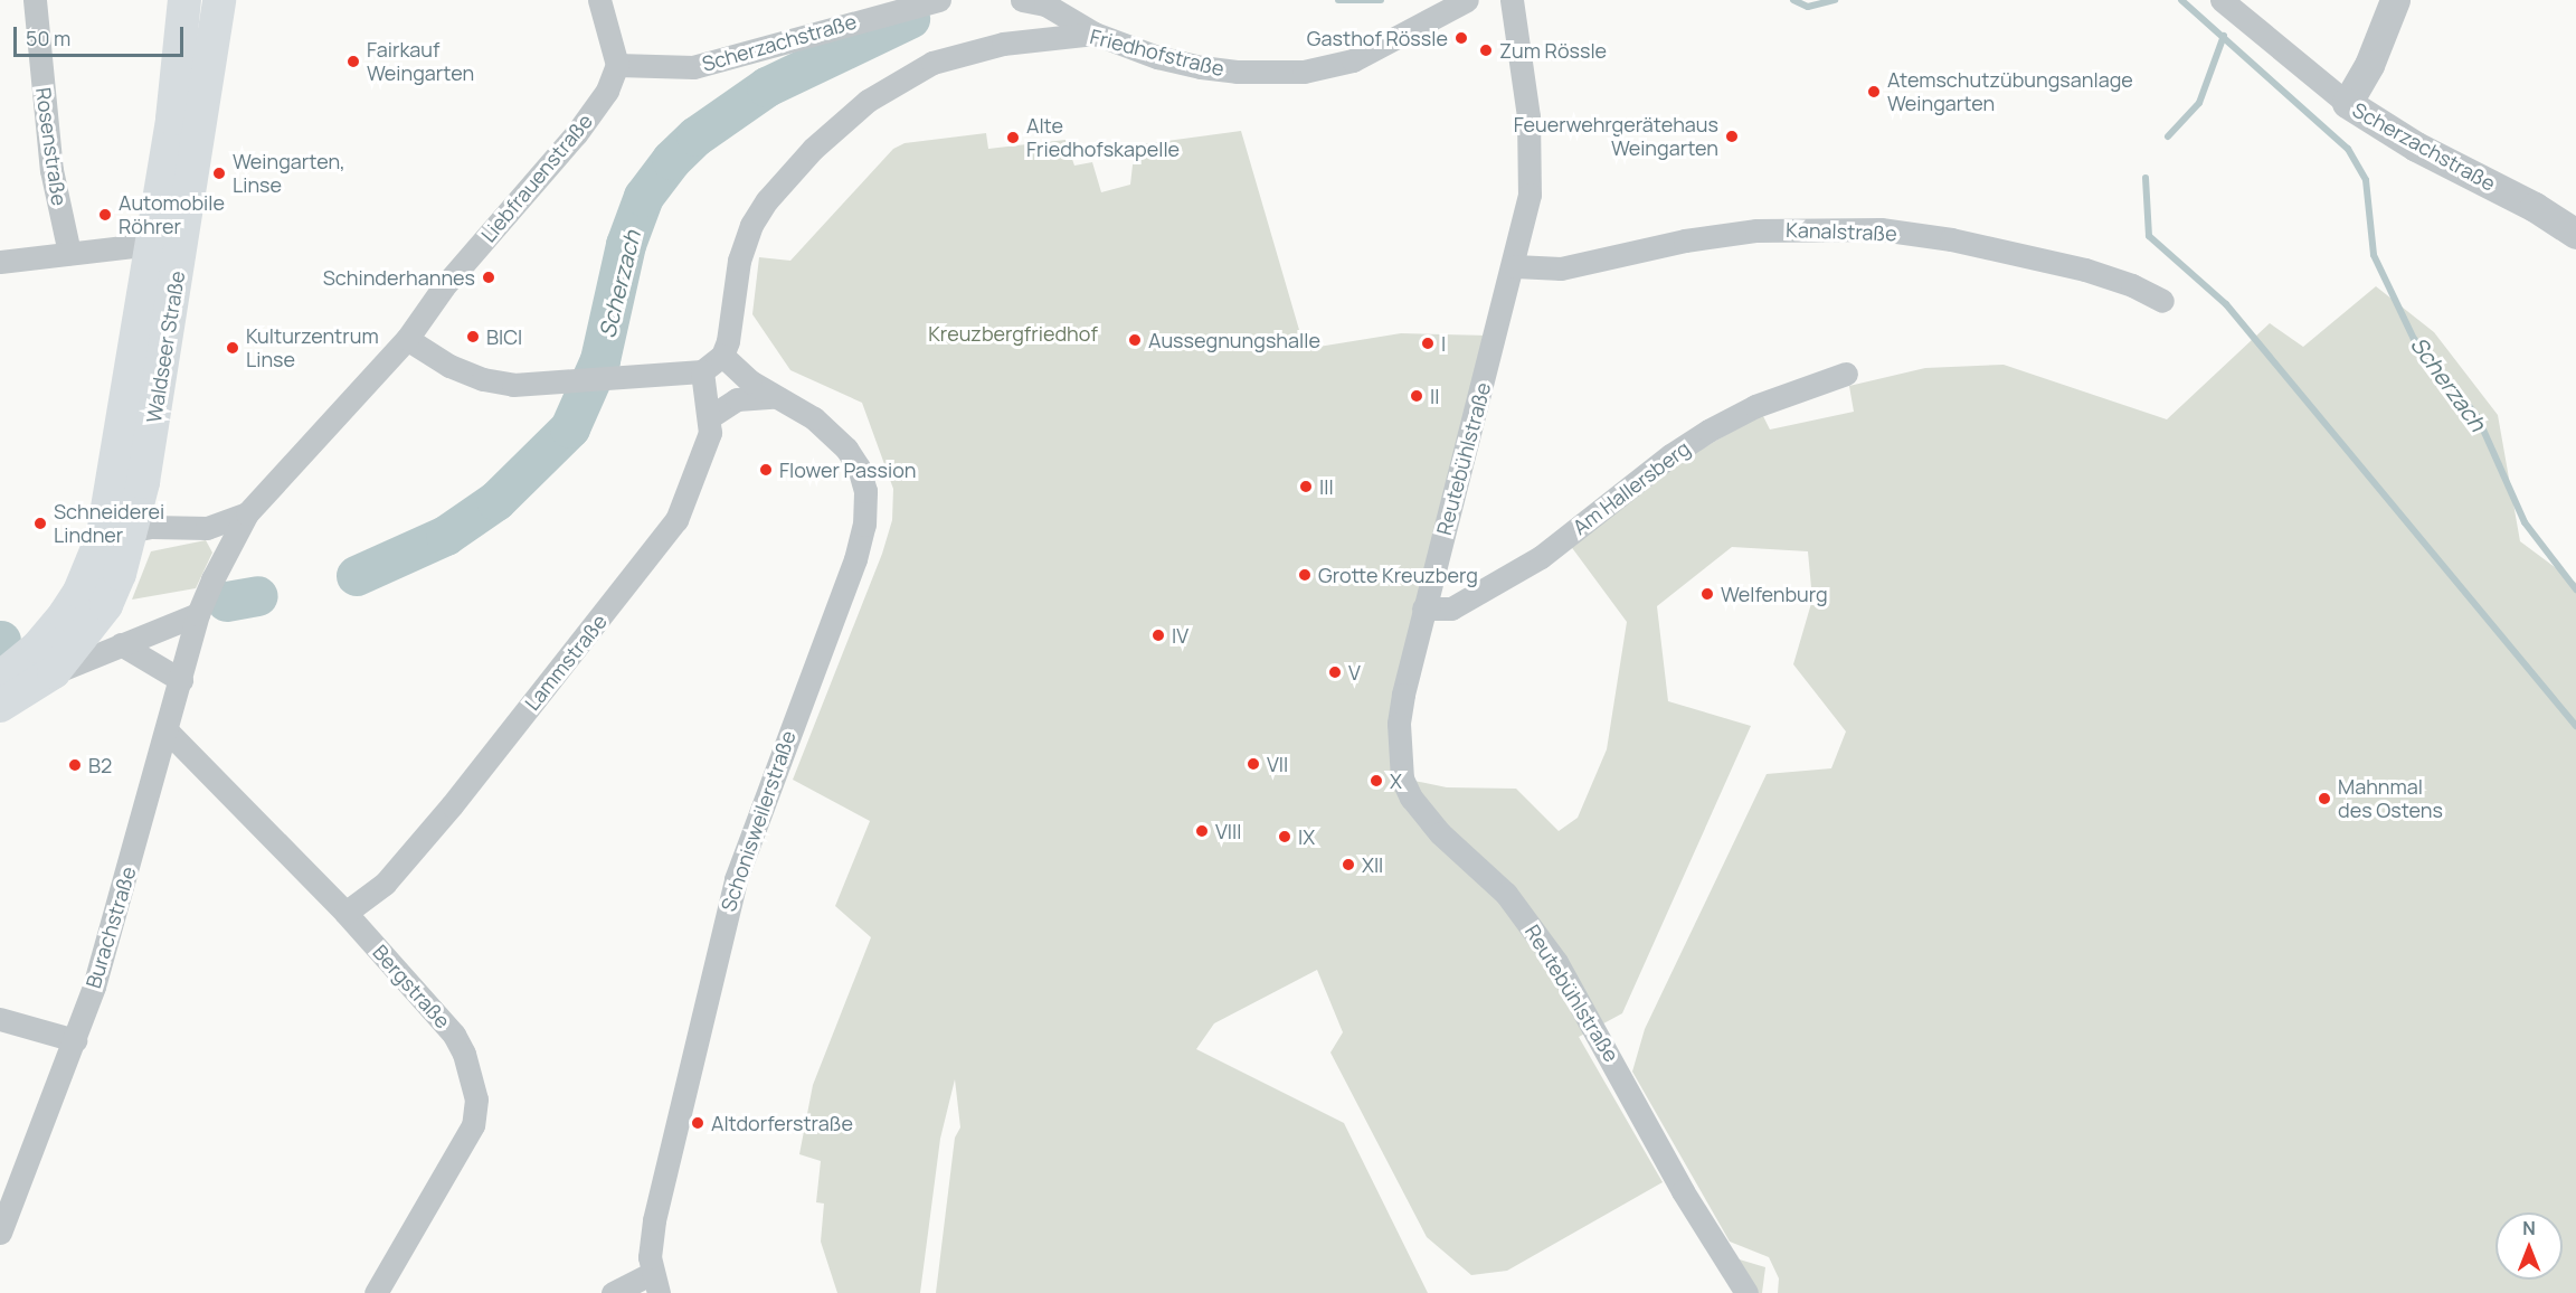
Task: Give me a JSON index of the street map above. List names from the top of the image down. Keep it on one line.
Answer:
{"streets":{"main road":["Waldseer Straße"],"street":["Scherzachstraße","Friedhofstraße","Rosenstraße","Liebfrauenstraße","Kanalstraße","Reutebühlstraße","Am Hallersberg","Lammstraße","Schonisweilerstraße","Burachstraße","Bergstraße"]},"crossings":[["Scherzachstraße","Liebfrauenstraße"],["Friedhofstraße","Schonisweilerstraße"],["Liebfrauenstraße","Waldseer Straße"],["Liebfrauenstraße","Burachstraße"],["Kanalstraße","Reutebühlstraße"],["Reutebühlstraße","Am Hallersberg"],["Lammstraße","Bergstraße"],["Burachstraße","Bergstraße"]],"water":["Scherzach"],"parks":["Kreuzbergfriedhof"],"places":["Gasthof Rössle","Zum Rössle","Fairkauf Weingarten","Atemschutzübungsanlage Weingarten","Feuerwehrgerätehaus Weingarten","Alte Friedhofskapelle","Weingarten, Linse","Automobile Röhrer","Schinderhannes","BICI","Aussegnungshalle","I","Kulturzentrum Linse","II","Flower Passion","III","Schneiderei Lindner","Grotte Kreuzberg","Welfenburg","IV","V","VII","B2","X","Mahnmal des Ostens","VIII","IX","XII","Altdorferstraße"],"scale_bar":"50 m","north":"top"}
